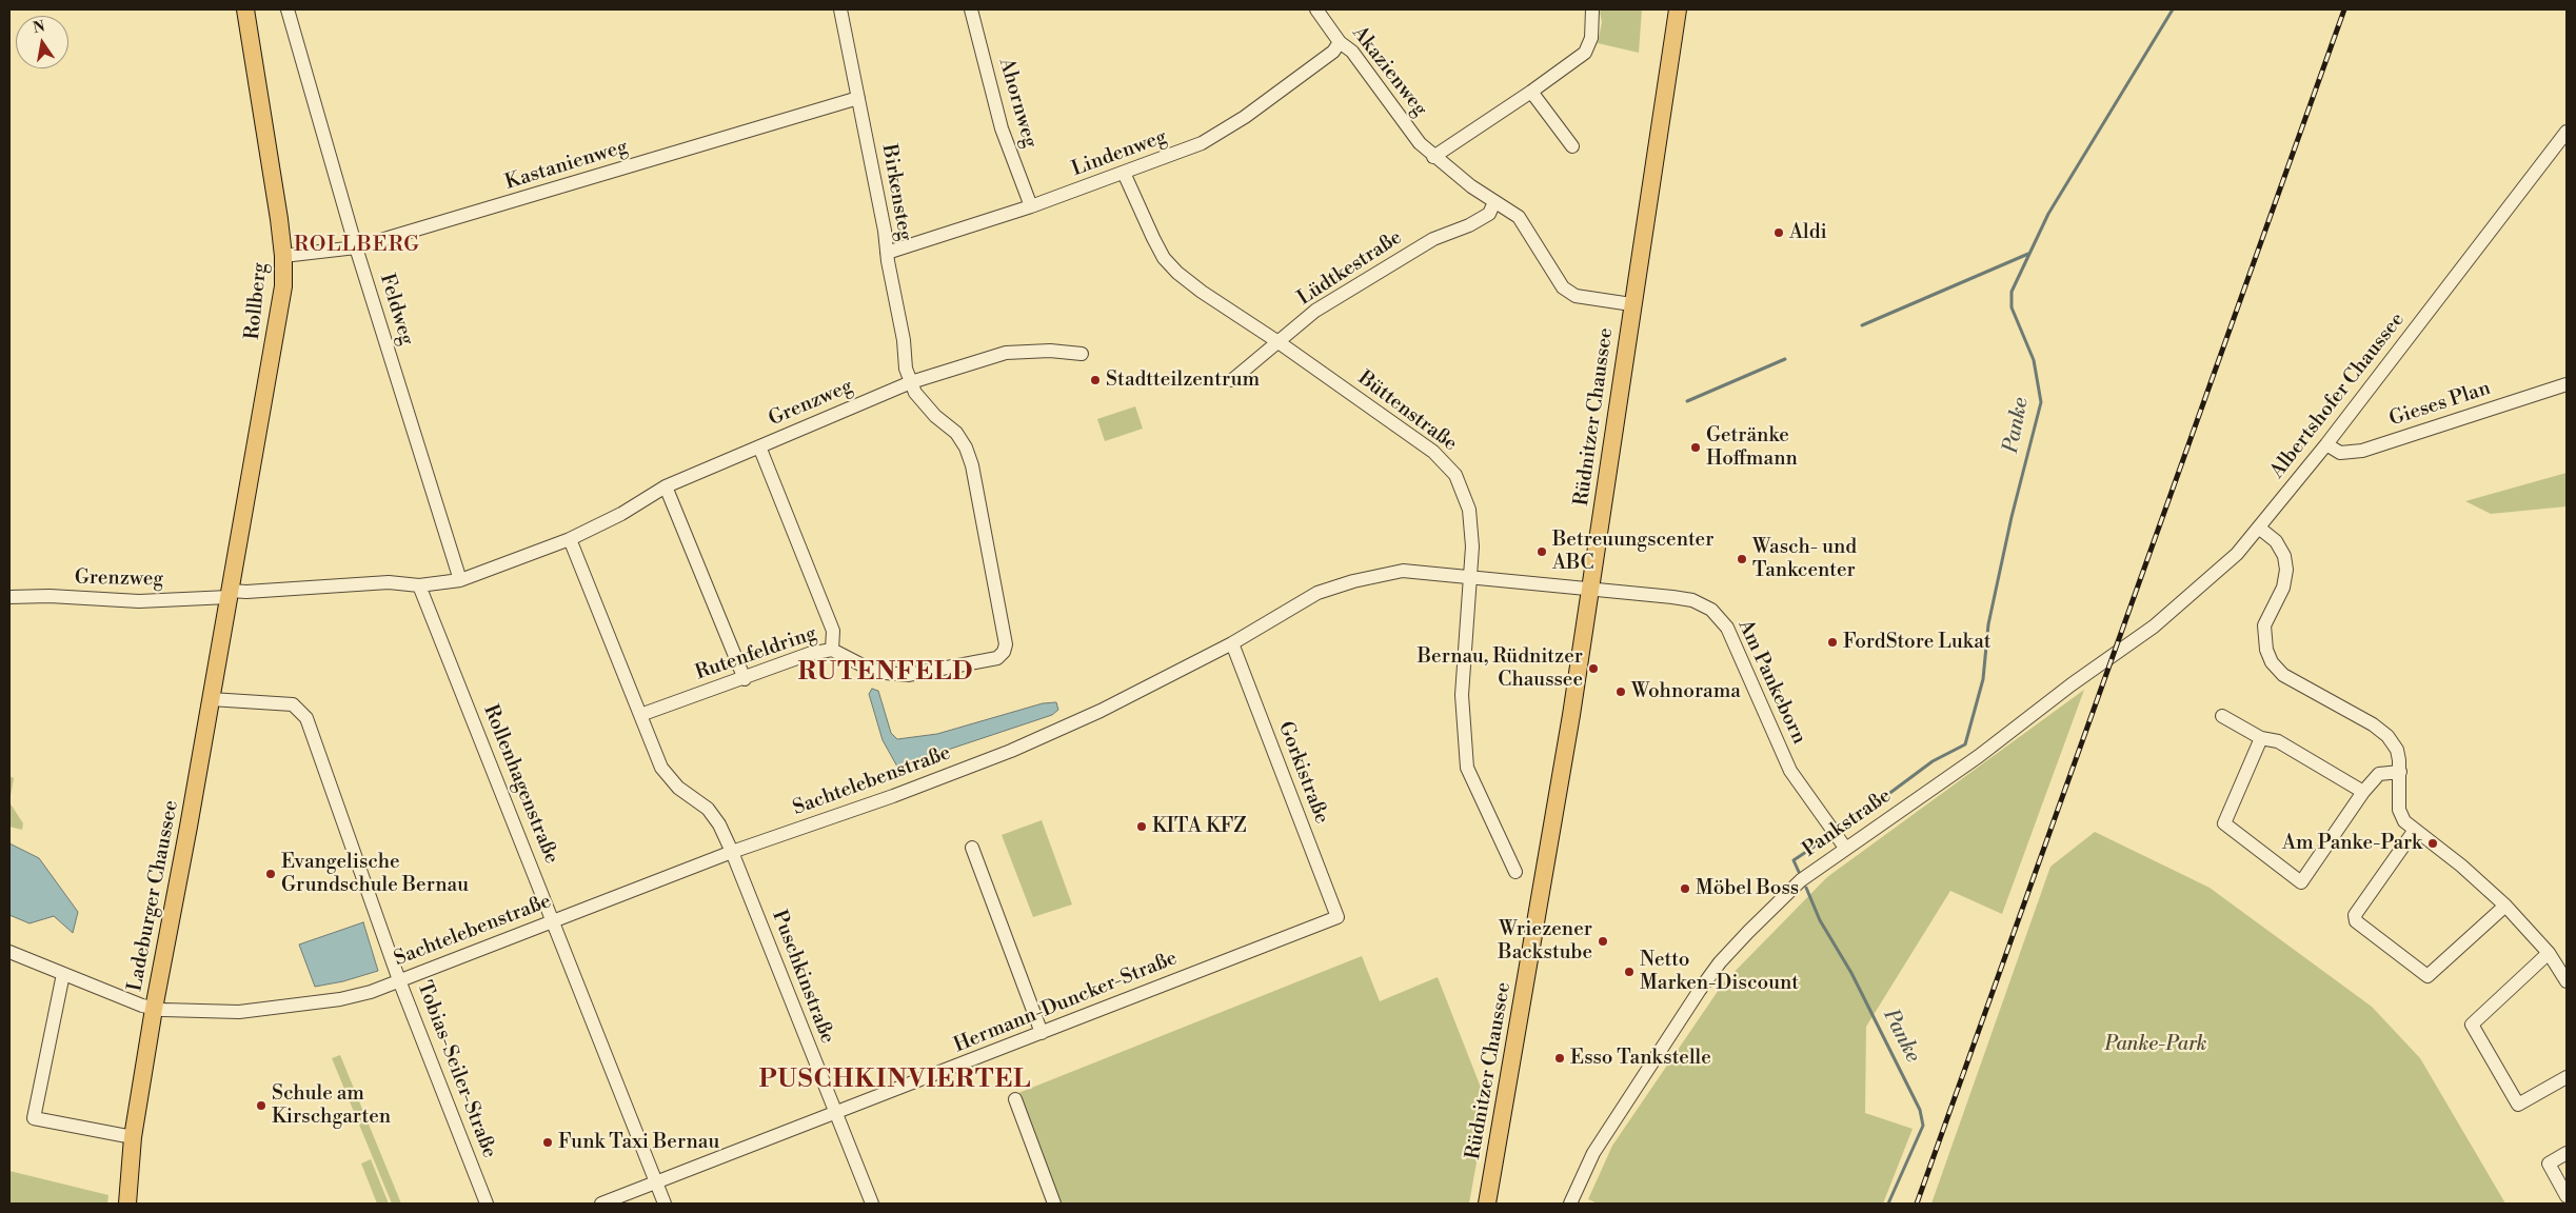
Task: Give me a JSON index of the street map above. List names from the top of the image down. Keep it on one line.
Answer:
{"streets":{"main road":["Rollberg","Rüdnitzer Chaussee","Ladeburger Chaussee"],"street":["Akazienweg","Ahornweg","Lindenweg","Kastanienweg","Birkensteg","Lüdtkestraße","Feldweg","Albertshofer Chaussee","Grenzweg","Gieses Plan","Büttenstraße","Rutenfeldring","Am Pankeborn","Gorkistraße","Sachtelebenstraße","Rollenhagenstraße","Pankstraße","Puschkinstraße","Hermann-Duncker-Straße","Tobias-Seiler-Straße"]},"crossings":[["Akazienweg","Lindenweg"],["Akazienweg","Lüdtkestraße"],["Akazienweg","Rüdnitzer Chaussee"],["Ahornweg","Lindenweg"],["Lindenweg","Birkensteg"],["Lindenweg","Büttenstraße"],["Kastanienweg","Birkensteg"],["Kastanienweg","Rollberg"],["Kastanienweg","Feldweg"],["Birkensteg","Grenzweg"],["Birkensteg","Rutenfeldring"],["Lüdtkestraße","Büttenstraße"],["Rollberg","Grenzweg"],["Rollberg","Ladeburger Chaussee"],["Feldweg","Grenzweg"],["Albertshofer Chaussee","Gieses Plan"],["Albertshofer Chaussee","Pankstraße"],["Grenzweg","Rutenfeldring"],["Grenzweg","Rollenhagenstraße"],["Grenzweg","Ladeburger Chaussee"],["Büttenstraße","Sachtelebenstraße"],["Rüdnitzer Chaussee","Am Pankeborn"],["Rüdnitzer Chaussee","Sachtelebenstraße"],["Am Pankeborn","Sachtelebenstraße"],["Am Pankeborn","Pankstraße"],["Gorkistraße","Sachtelebenstraße"],["Gorkistraße","Hermann-Duncker-Straße"],["Sachtelebenstraße","Rollenhagenstraße"],["Sachtelebenstraße","Ladeburger Chaussee"],["Sachtelebenstraße","Puschkinstraße"],["Sachtelebenstraße","Tobias-Seiler-Straße"],["Rollenhagenstraße","Hermann-Duncker-Straße"],["Ladeburger Chaussee","Tobias-Seiler-Straße"],["Puschkinstraße","Hermann-Duncker-Straße"]],"districts":["ROLLBERG","RUTENFELD","PUSCHKINVIERTEL"],"water":["Panke"],"parks":["Panke-Park"],"places":["Aldi","Stadtteilzentrum","Getränke Hoffmann","Betreuungscenter ABC","Wasch- und Tankcenter","FordStore Lukat","Bernau, Rüdnitzer Chaussee","Wohnorama","KITA KFZ","Am Panke-Park","Evangelische Grundschule Bernau","Möbel Boss","Wriezener Backstube","Netto Marken-Discount","Esso Tankstelle","Schule am Kirschgarten","Funk Taxi Bernau"],"north":"top"}
